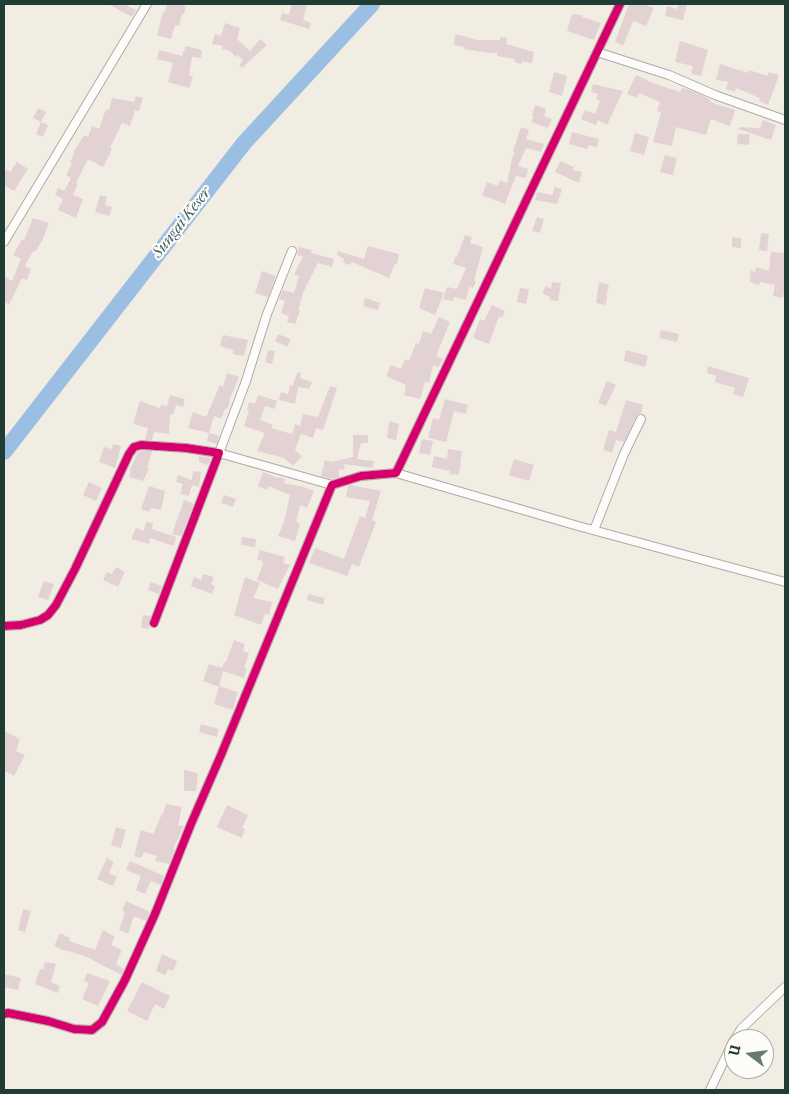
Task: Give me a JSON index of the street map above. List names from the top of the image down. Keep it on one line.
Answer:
{"water":["Sungai Keser"],"north":"left"}
